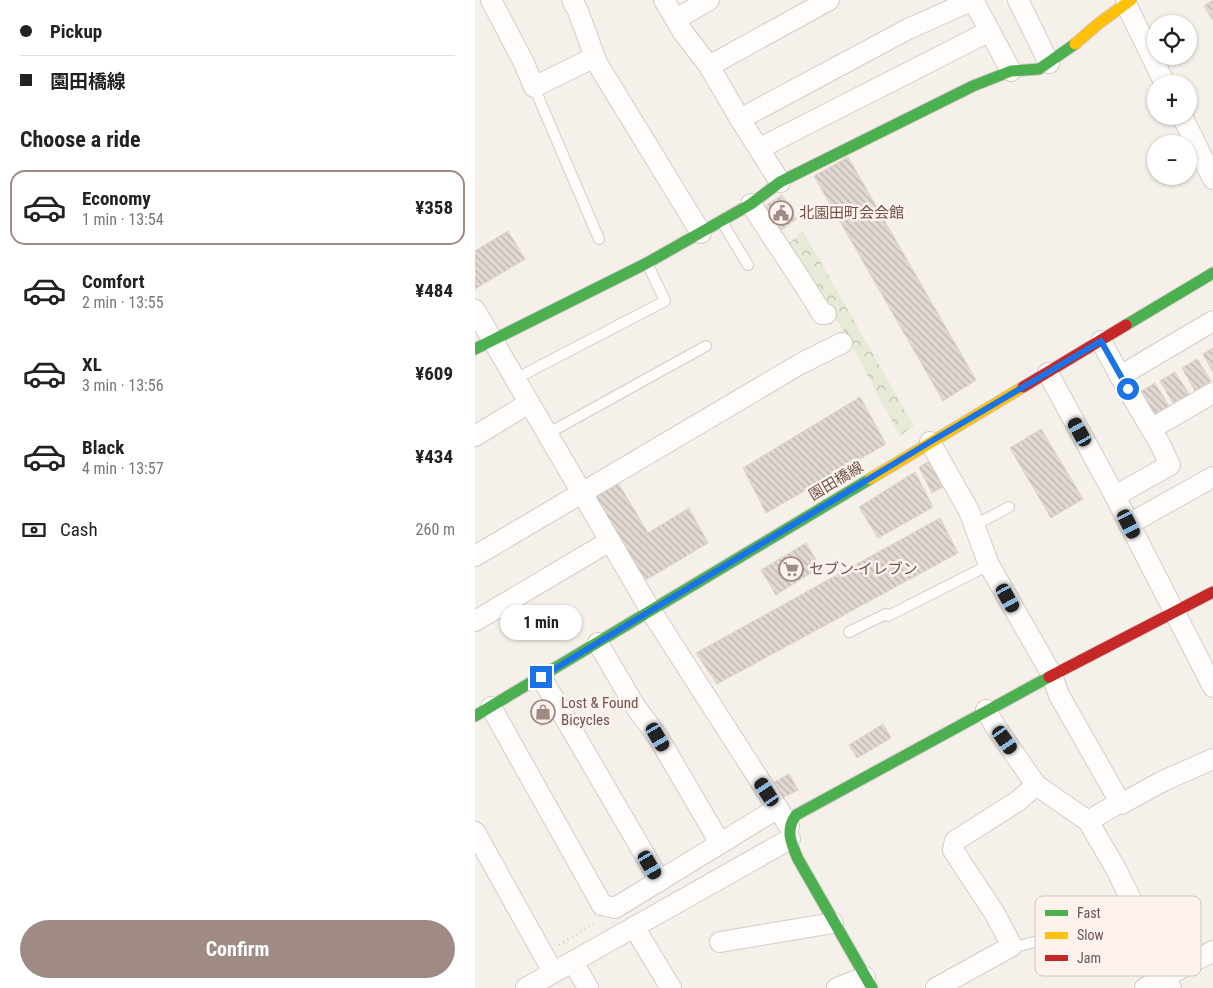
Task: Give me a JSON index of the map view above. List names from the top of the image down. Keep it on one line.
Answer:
{"streets":{"street":["園田橋線"]},"places":{"public building":["北園田町会会館"],"supermarket":["セブン-イレブン"],"shop":["Lost & Found Bicycles"]},"legend":["Fast","Slow","Jam"],"page":{"banner":["Pickup","園田橋線"],"map_buttons":["+","−"],"heading":"Choose a ride","list":[{"name":"Economy","note":"1 min · 13:54","value":"¥358"},{"name":"Comfort","note":"2 min · 13:55","value":"¥484"},{"name":"XL","note":"3 min · 13:56","value":"¥609"},{"name":"Black","note":"4 min · 13:57","value":"¥434"}],"pay":["Cash","260 m"],"bubble":"1 min","buttons":"Confirm"}}
